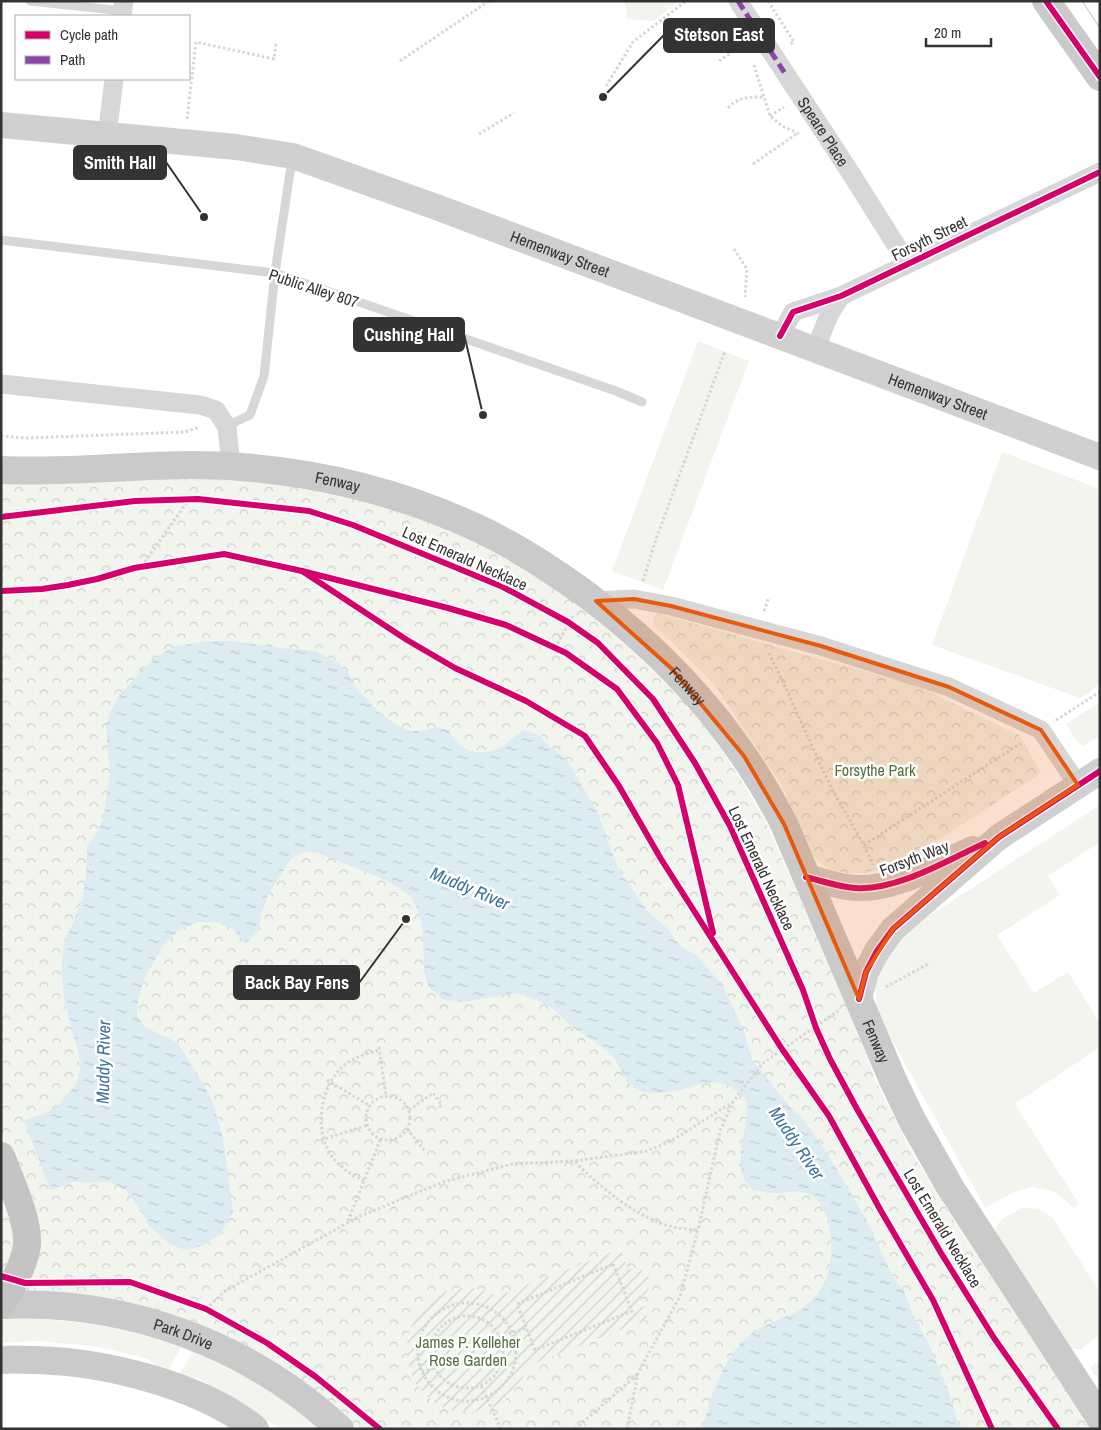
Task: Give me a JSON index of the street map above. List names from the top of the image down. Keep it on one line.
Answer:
{"streets":{"main road":["Hemenway Street","Fenway","Forsyth Way","Park Drive"],"street":["Speare Place","Forsyth Street"],"lane":["Public Alley 807"],"cycle path":["Lost Emerald Necklace"]},"crossings":[["Speare Place","Forsyth Street"],["Forsyth Street","Hemenway Street"],["Fenway","Forsyth Way"]],"water":["Muddy River"],"parks":["Forsythe Park","James P. Kelleher Rose Garden"],"places":["Stetson East","Smith Hall","Cushing Hall","Back Bay Fens"],"legend":["Cycle path","Path"],"scale_bar":"20 m"}
